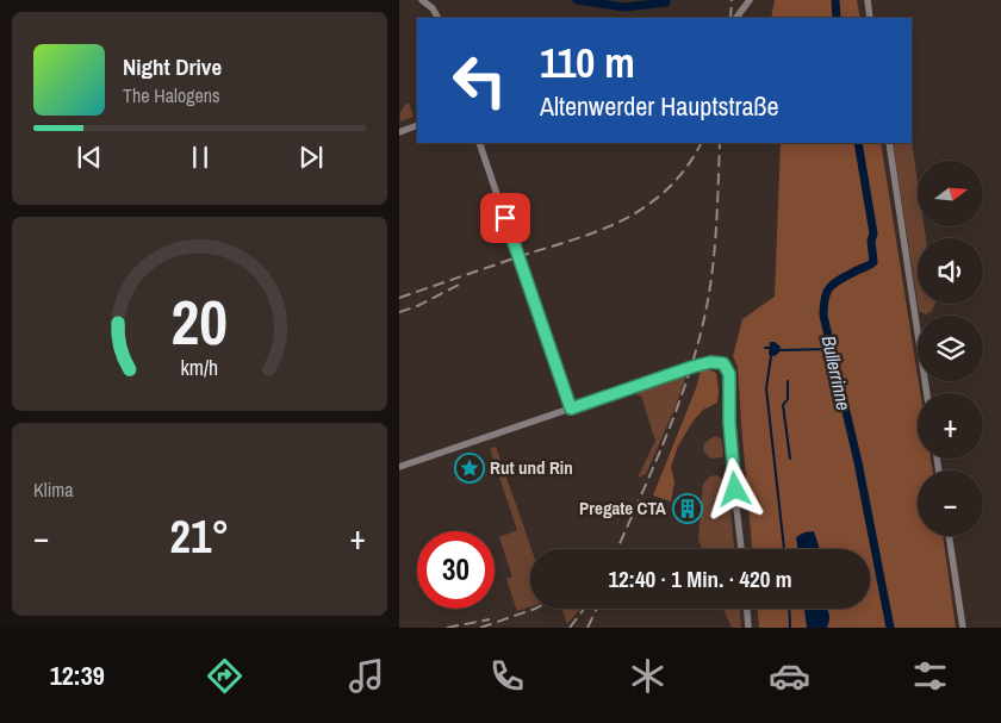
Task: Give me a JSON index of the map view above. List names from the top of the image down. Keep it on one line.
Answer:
{"water":["Bullerrinne"],"places":{"place":["Rut und Rin"],"building":["Pregate CTA"]},"north":"right","page":{"turn":["110 m","Altenwerder Hauptstraße"],"song":["Night Drive","The Halogens"],"map_buttons":["+","−"],"tile":"Klima","heat":["−","21°","+"],"limit":"30","trip":"12:40 · 1 Min. · 420 m","tabs":"12:39","gauge":["20","km/h"]}}
